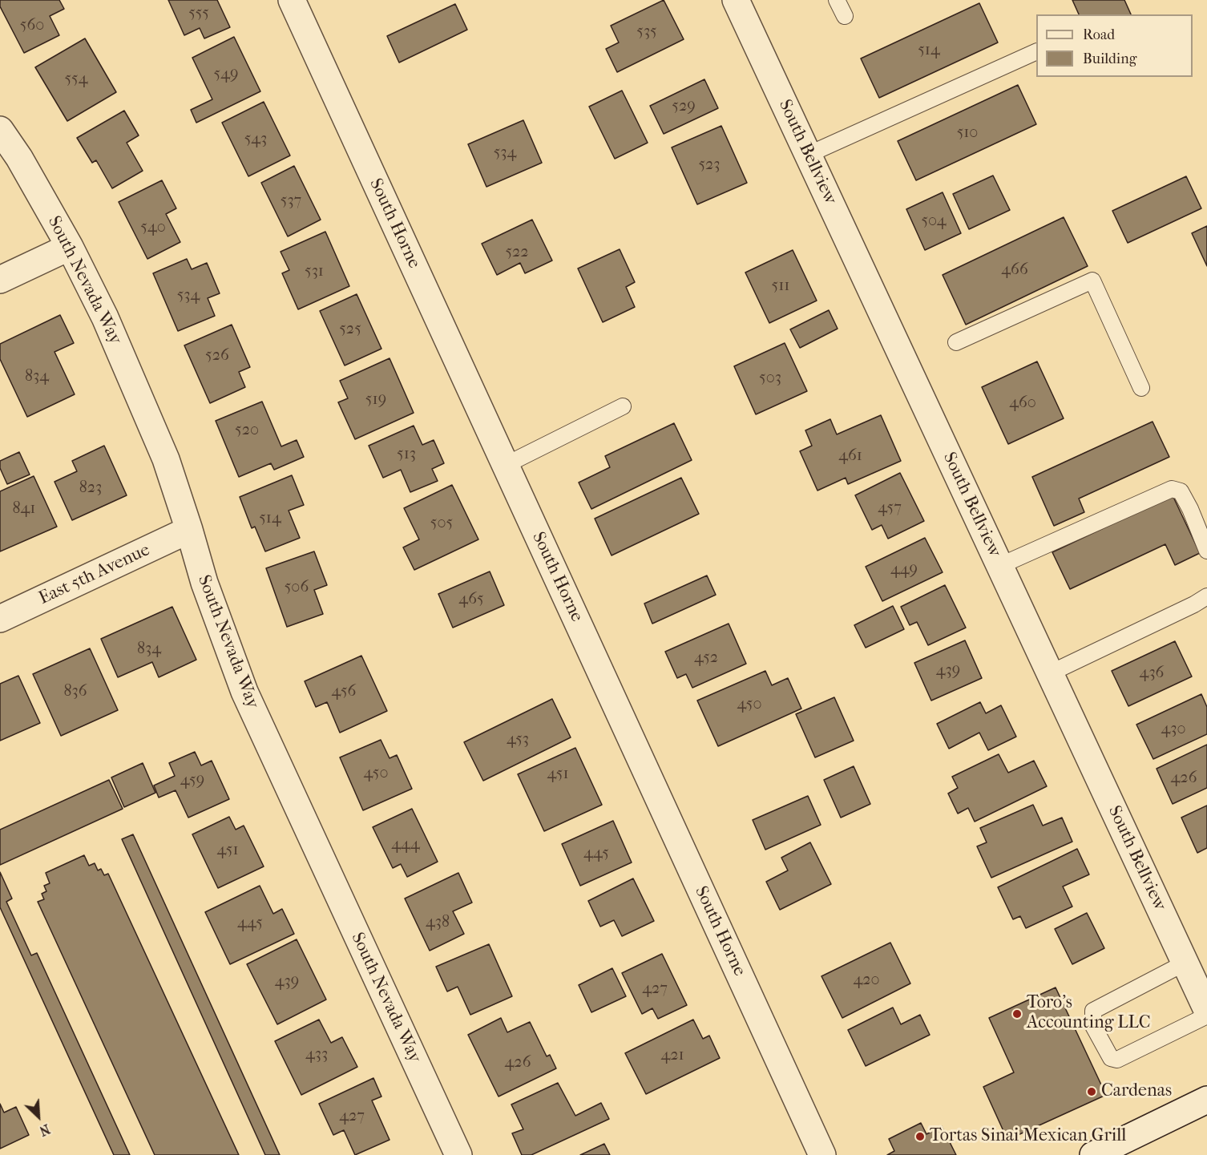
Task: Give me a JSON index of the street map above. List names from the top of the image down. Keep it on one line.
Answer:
{"streets":{"street":["South Bellview","South Horne","South Nevada Way","East 5th Avenue"]},"crossings":[["South Nevada Way","East 5th Avenue"]],"places":["Toro's Accounting LLC","Cardenas","Tortas Sinai Mexican Grill"],"house_numbers":["555","560","535","514","549","554","529","510","543","534","523","537","504","540","522","466","531","511","534","525","526","834","503","519","460","520","513","461","823","457","841","514","505","449","506","465","834","452","439","436","836","456","450","430","453","450","451","426","459","444","451","445","438","445","420","439","427","433","421","426","427"],"legend":["Road","Building"],"north":"bottom right"}
